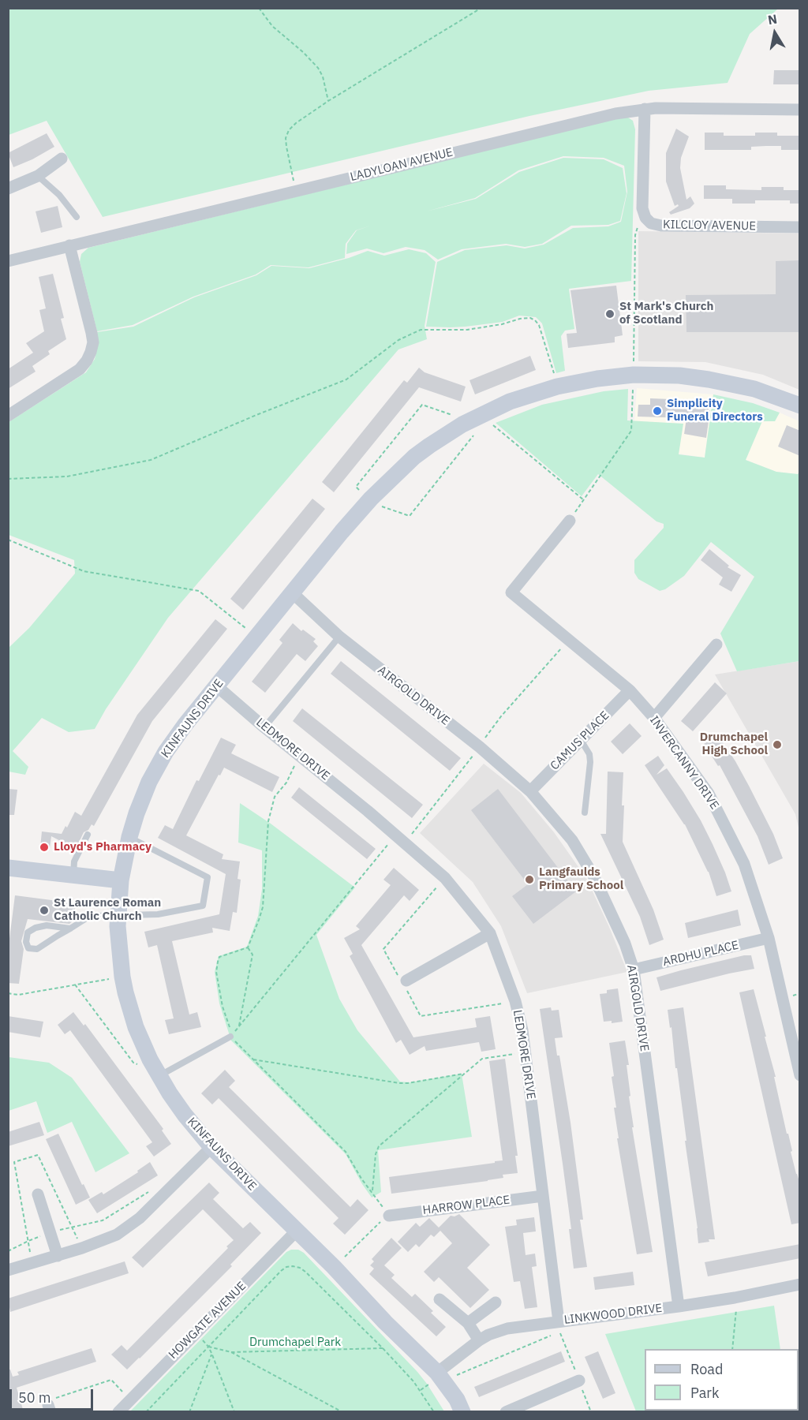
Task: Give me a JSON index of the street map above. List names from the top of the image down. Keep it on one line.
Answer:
{"streets":{"street":["LADYLOAN AVENUE","KILCLOY AVENUE","AIRGOLD DRIVE","KINFAUNS DRIVE","CAMUS PLACE","LEDMORE DRIVE","INVERCANNY DRIVE","ARDHU PLACE","HARROW PLACE","LINKWOOD DRIVE","HOWGATE AVENUE"]},"crossings":[["LADYLOAN AVENUE","KILCLOY AVENUE"],["AIRGOLD DRIVE","KINFAUNS DRIVE"],["AIRGOLD DRIVE","CAMUS PLACE"],["AIRGOLD DRIVE","ARDHU PLACE"],["AIRGOLD DRIVE","LINKWOOD DRIVE"],["KINFAUNS DRIVE","LEDMORE DRIVE"],["KINFAUNS DRIVE","LINKWOOD DRIVE"],["KINFAUNS DRIVE","HOWGATE AVENUE"],["CAMUS PLACE","INVERCANNY DRIVE"],["LEDMORE DRIVE","HARROW PLACE"],["LEDMORE DRIVE","LINKWOOD DRIVE"],["INVERCANNY DRIVE","ARDHU PLACE"]],"parks":["Drumchapel Park"],"places":["St Mark's Church of Scotland","Simplicity Funeral Directors","Drumchapel High School","Lloyd's Pharmacy","Langfaulds Primary School","St Laurence Roman Catholic Church"],"legend":["Road","Park"],"scale_bar":"50 m","north":"top"}
